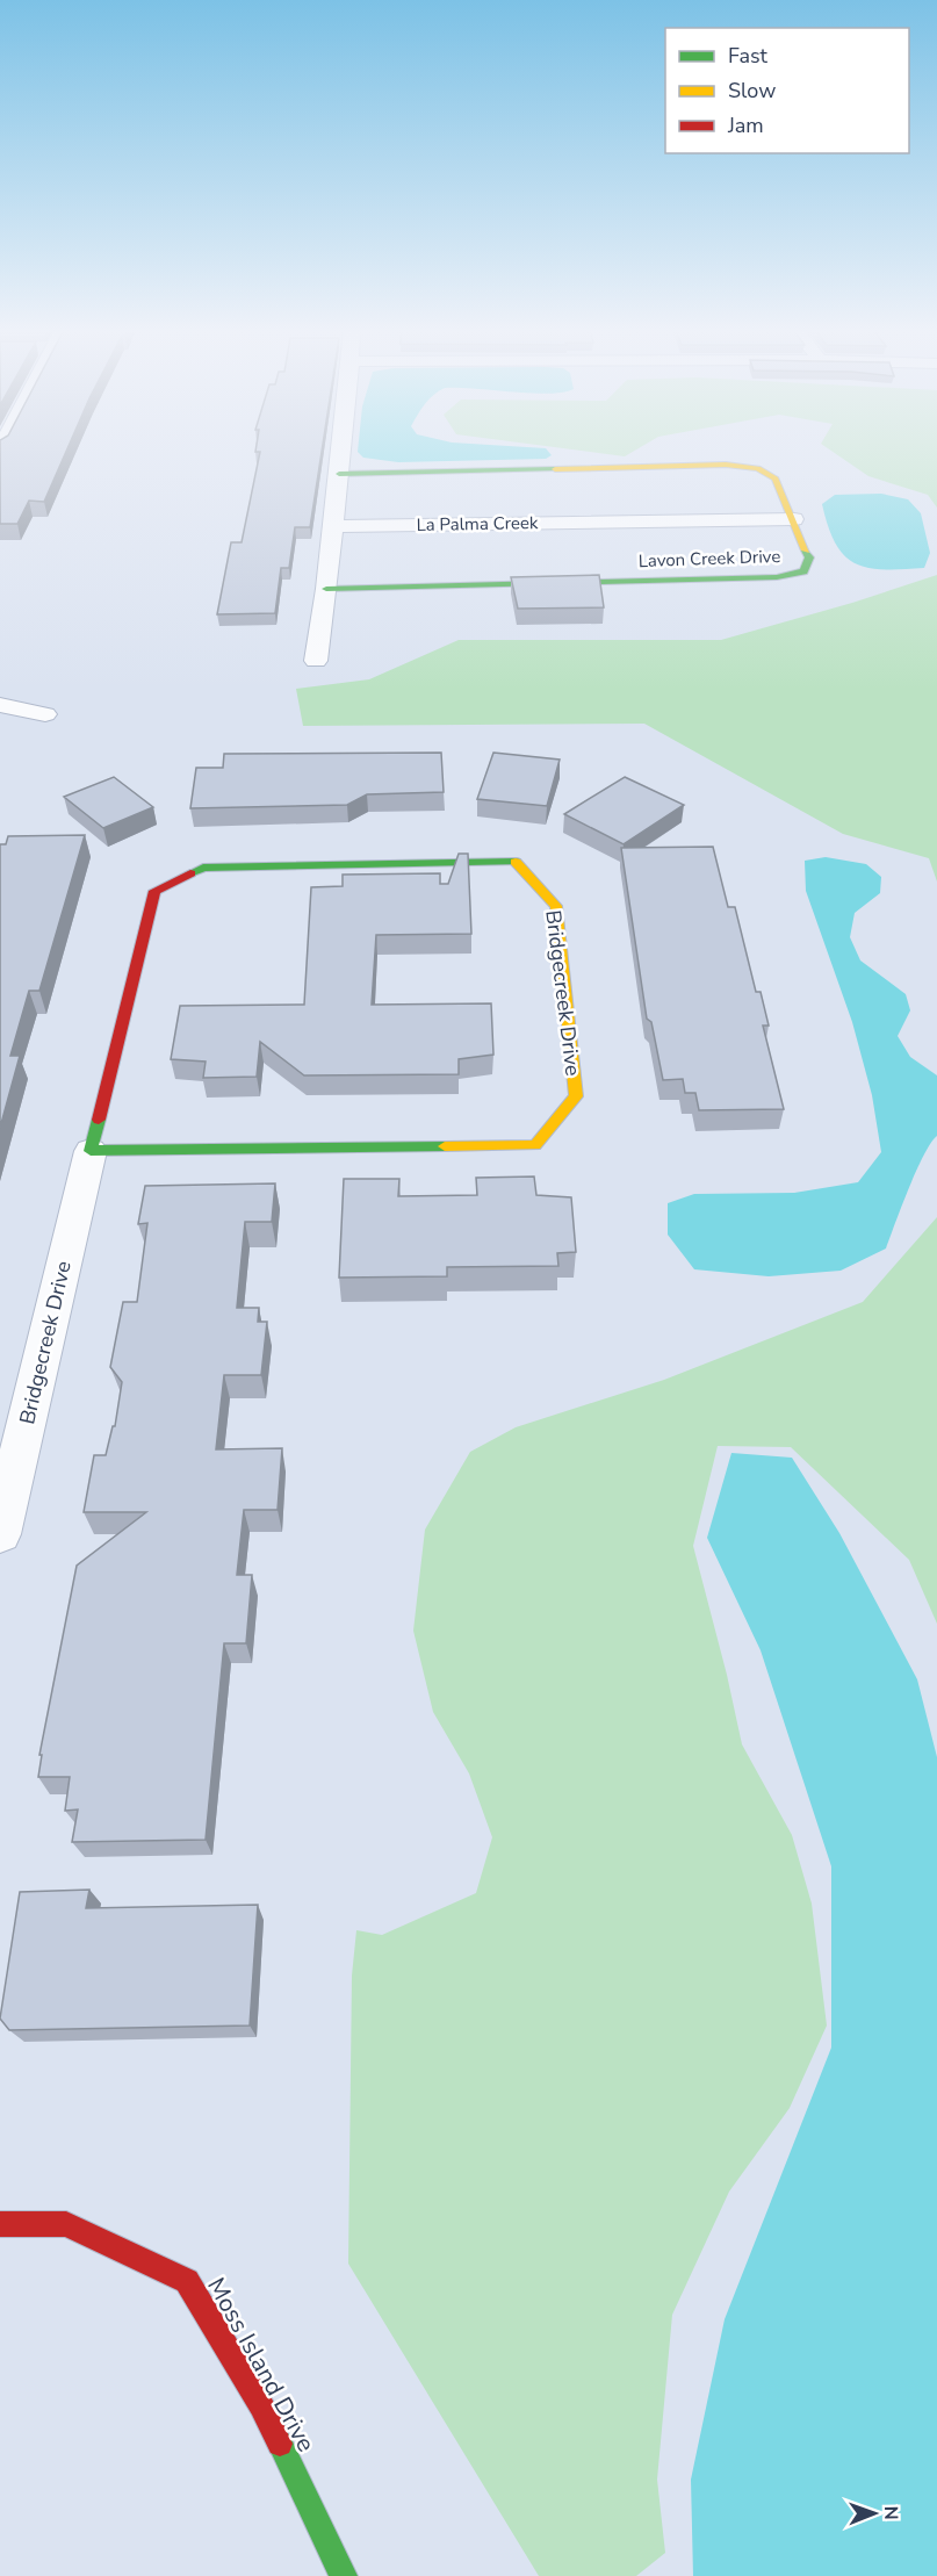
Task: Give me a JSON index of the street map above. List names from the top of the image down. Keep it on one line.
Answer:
{"streets":{"street":["La Palma Creek","Lavon Creek Drive","Bridgecreek Drive","Moss Island Drive"]},"crossings":[["La Palma Creek","Lavon Creek Drive"]],"legend":["Fast","Slow","Jam"],"north":"right"}
